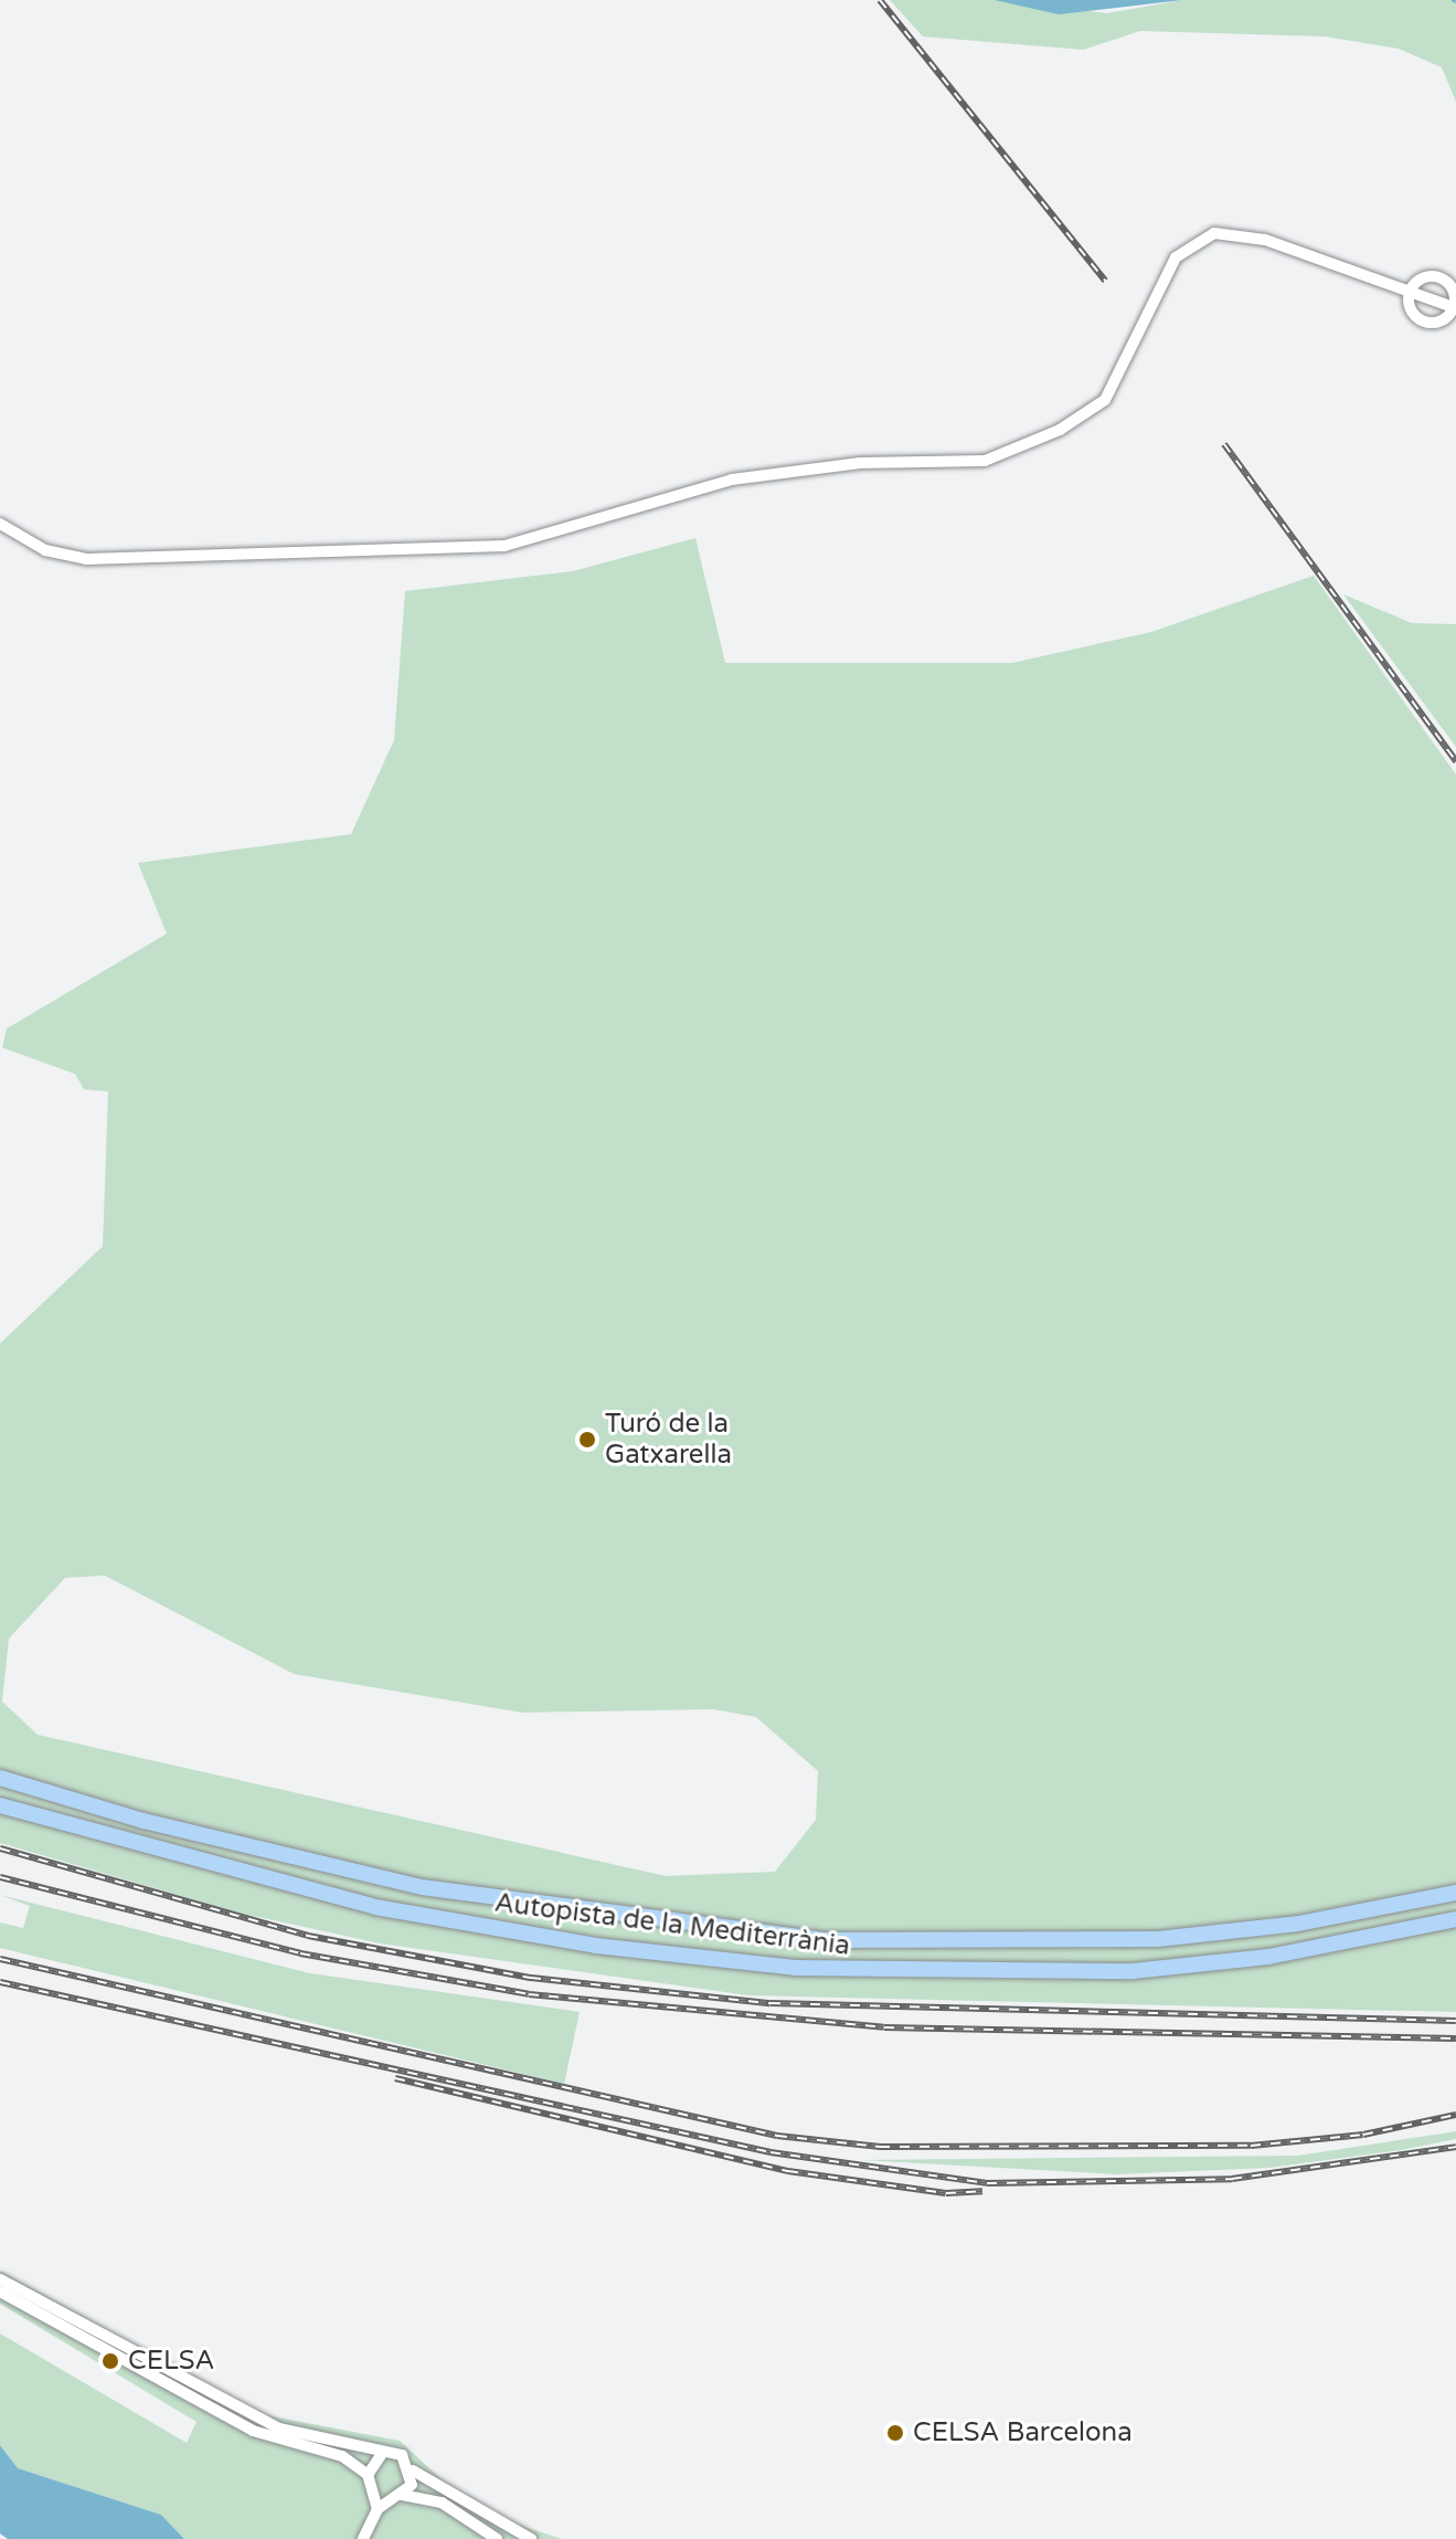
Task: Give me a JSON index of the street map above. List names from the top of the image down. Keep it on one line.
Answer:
{"streets":{"highway":["Autopista de la Mediterrània"]},"places":["Turó de la Gatxarella","CELSA","CELSA Barcelona"]}
